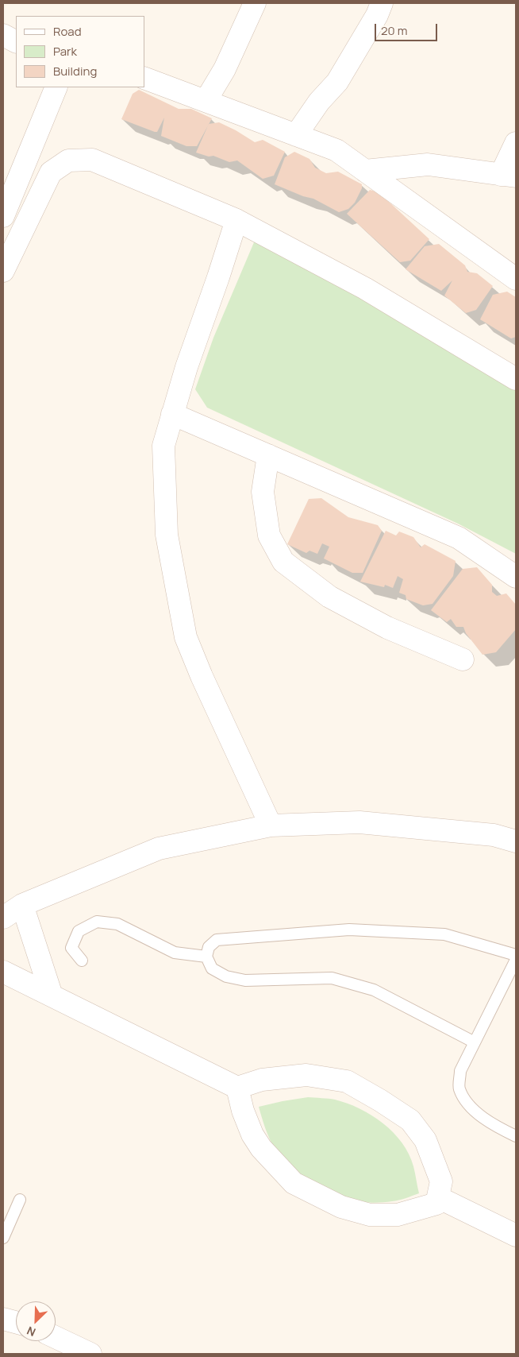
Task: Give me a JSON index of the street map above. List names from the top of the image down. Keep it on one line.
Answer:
{"legend":["Road","Park","Building"],"scale_bar":"20 m","north":"bottom left"}
